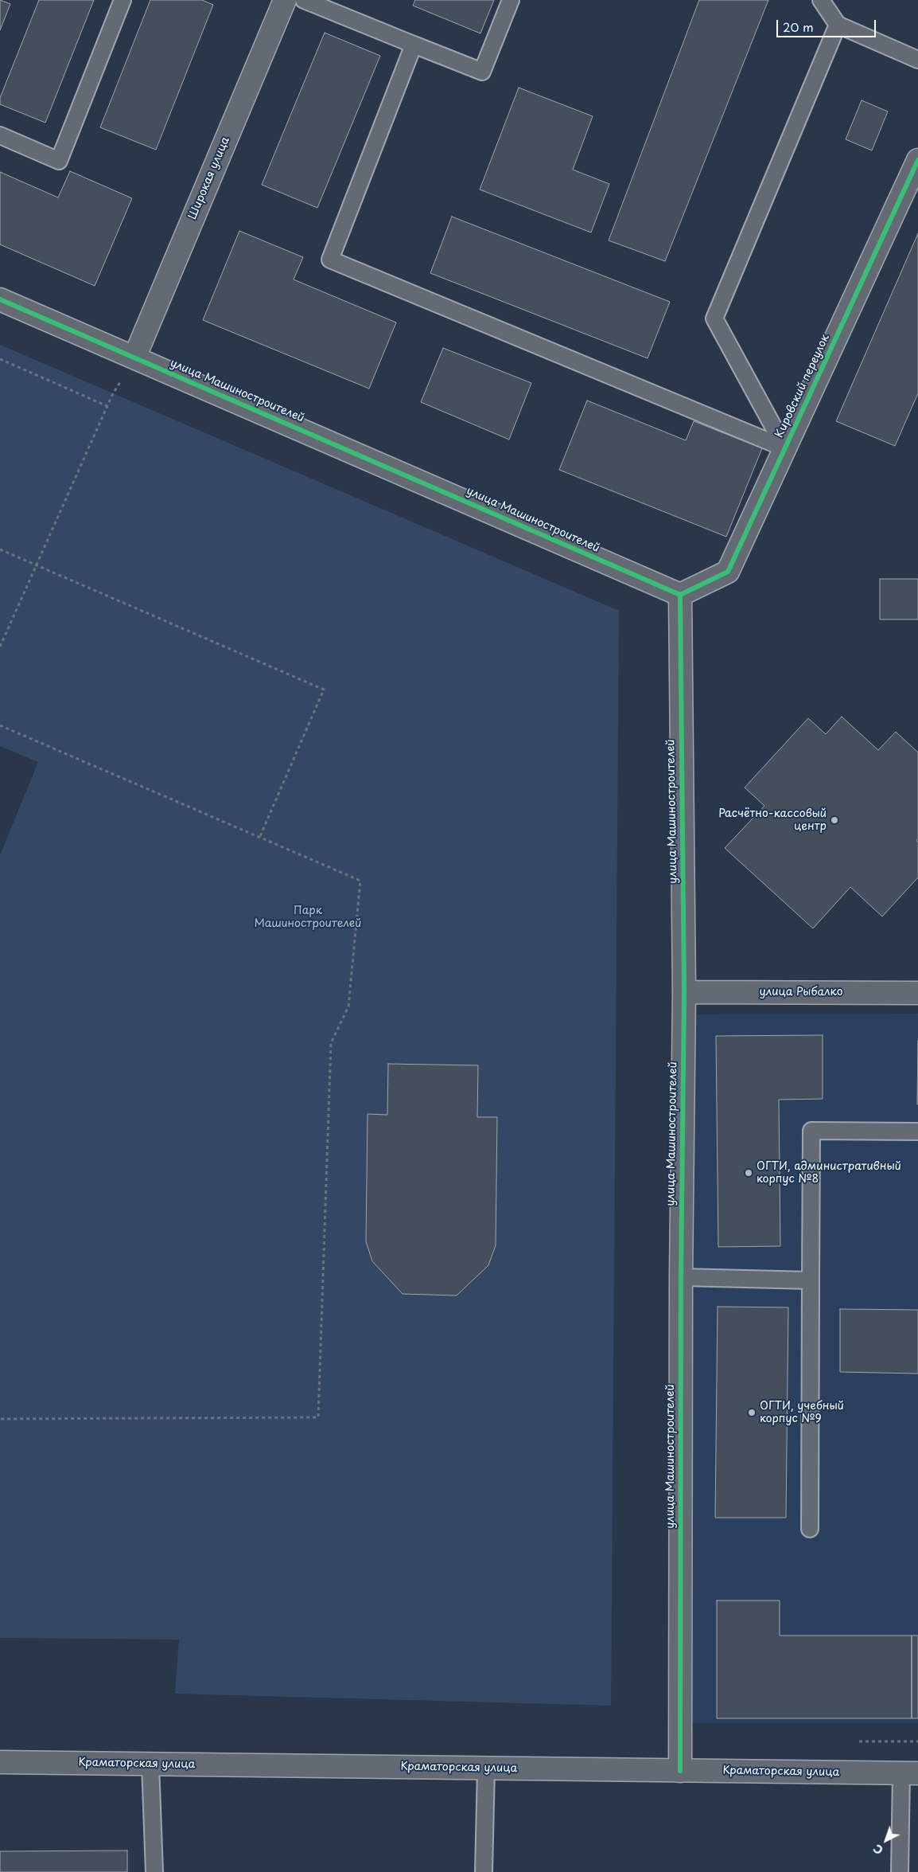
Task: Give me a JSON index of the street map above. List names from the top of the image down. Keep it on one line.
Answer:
{"streets":{"street":["Широкая улица","Кировский переулок","улица Машиностроителей","улица Рыбалко","Краматорская улица"]},"crossings":[["Широкая улица","улица Машиностроителей"],["Кировский переулок","улица Машиностроителей"],["улица Машиностроителей","улица Рыбалко"],["улица Машиностроителей","Краматорская улица"]],"parks":["Парк Машиностроителей"],"places":["Расчётно-кассовый центр","ОГТИ, административный корпус №8","ОГТИ, учебный корпус №9"],"scale_bar":"20 m","north":"bottom left"}
